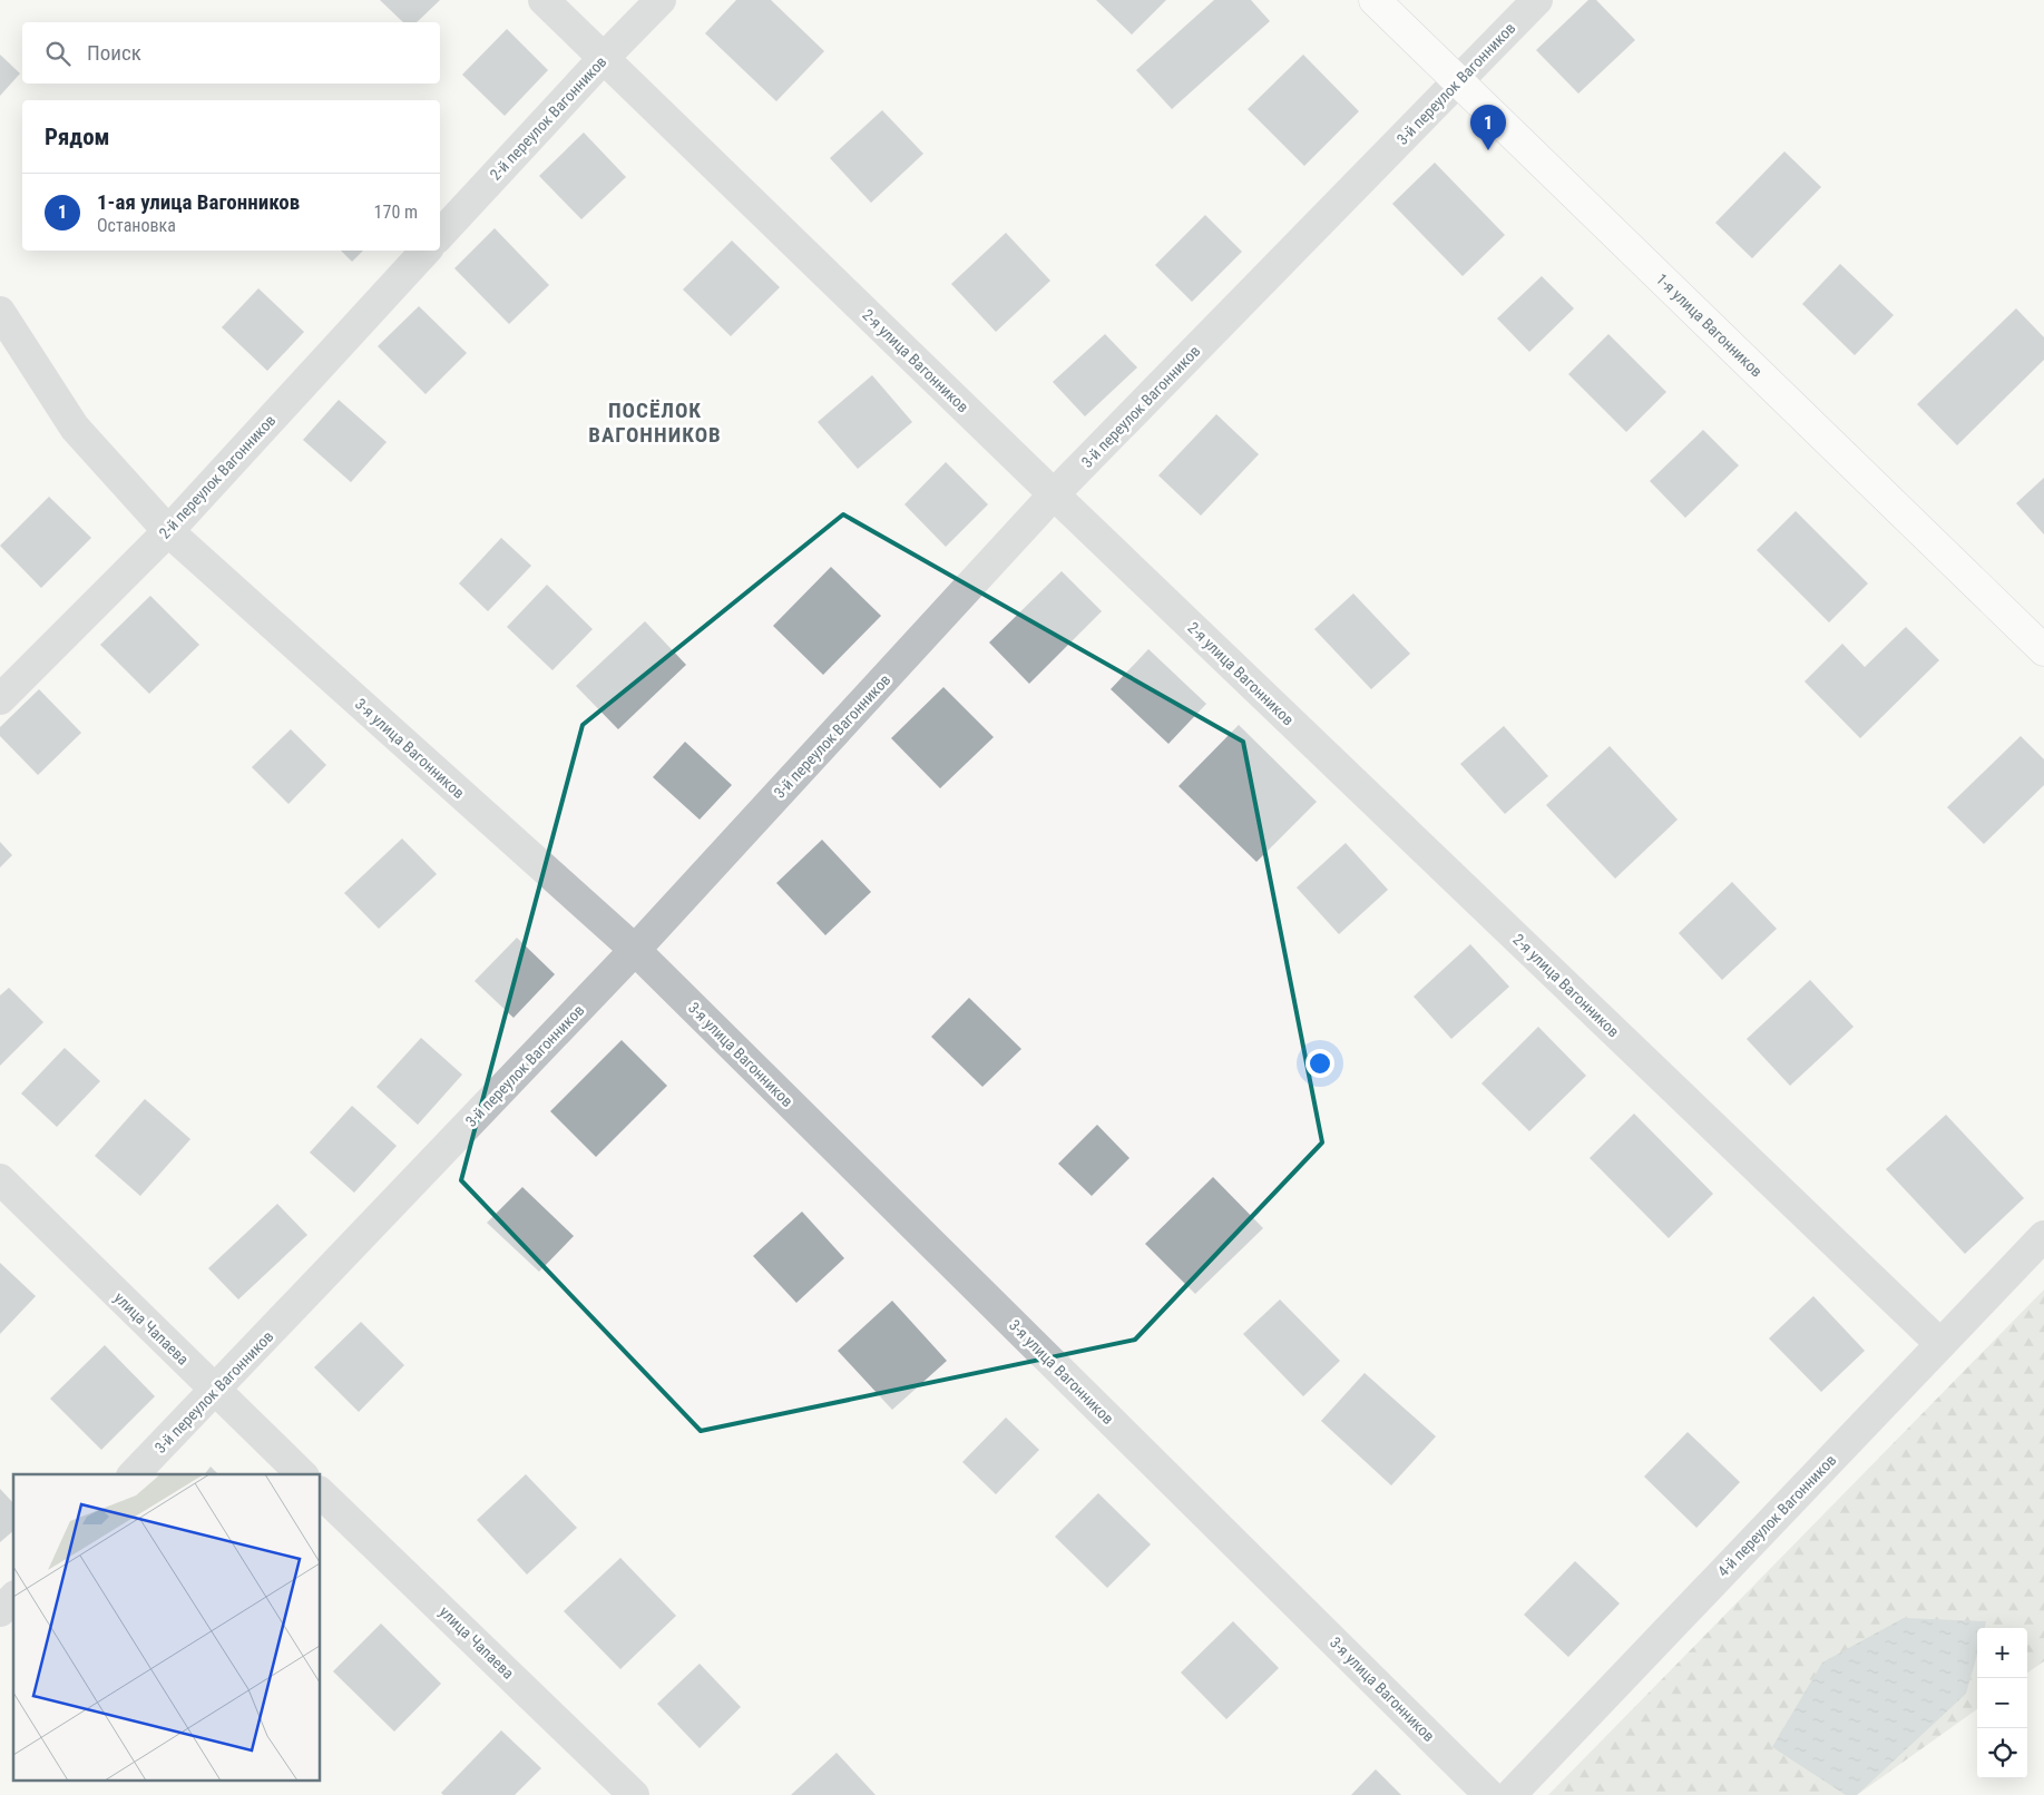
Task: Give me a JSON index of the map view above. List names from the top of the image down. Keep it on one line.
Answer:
{"streets":{"street":["3-й переулок Вагонников","2-й переулок Вагонников","1-я улица Вагонников","2-я улица Вагонников","3-я улица Вагонников","улица Чапаева","4-й переулок Вагонников"]},"crossings":[["3-й переулок Вагонников","1-я улица Вагонников"],["3-й переулок Вагонников","2-я улица Вагонников"],["3-й переулок Вагонников","3-я улица Вагонников"],["3-й переулок Вагонников","улица Чапаева"],["2-й переулок Вагонников","2-я улица Вагонников"],["2-й переулок Вагонников","3-я улица Вагонников"],["2-я улица Вагонников","4-й переулок Вагонников"]],"districts":["ПОСЁЛОК ВАГОННИКОВ"],"page":{"search":"Поиск","heading":"Рядом","pins":"1","list":[{"mark":"1","name":"1-ая улица Вагонников","note":"Остановка","value":"170 m"}],"map_buttons":["+","−"]}}
